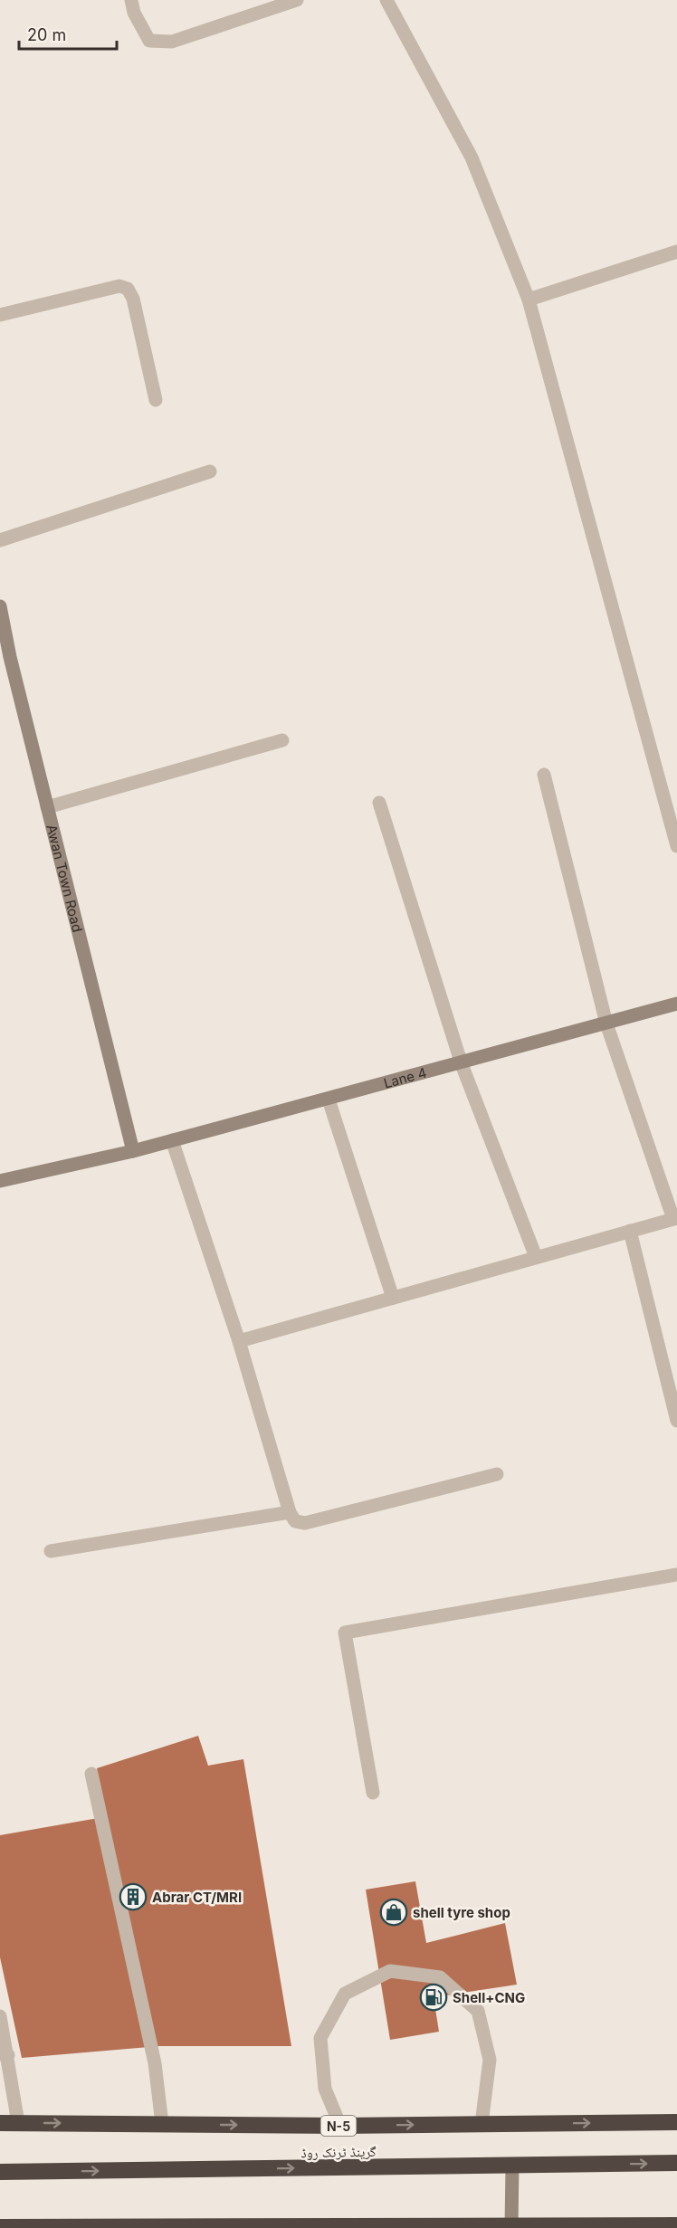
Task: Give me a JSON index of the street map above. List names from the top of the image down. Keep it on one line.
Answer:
{"streets":{"highway":["N-5","گرینڈ ٹرنک روڈ"],"street":["Awan Town Road","Lane 4"]},"crossings":[["Awan Town Road","Lane 4"]],"places":{"building":["Abrar CT/MRI"],"shop":["shell tyre shop"],"fuel station":["Shell+CNG"]},"scale_bar":"20 m"}
